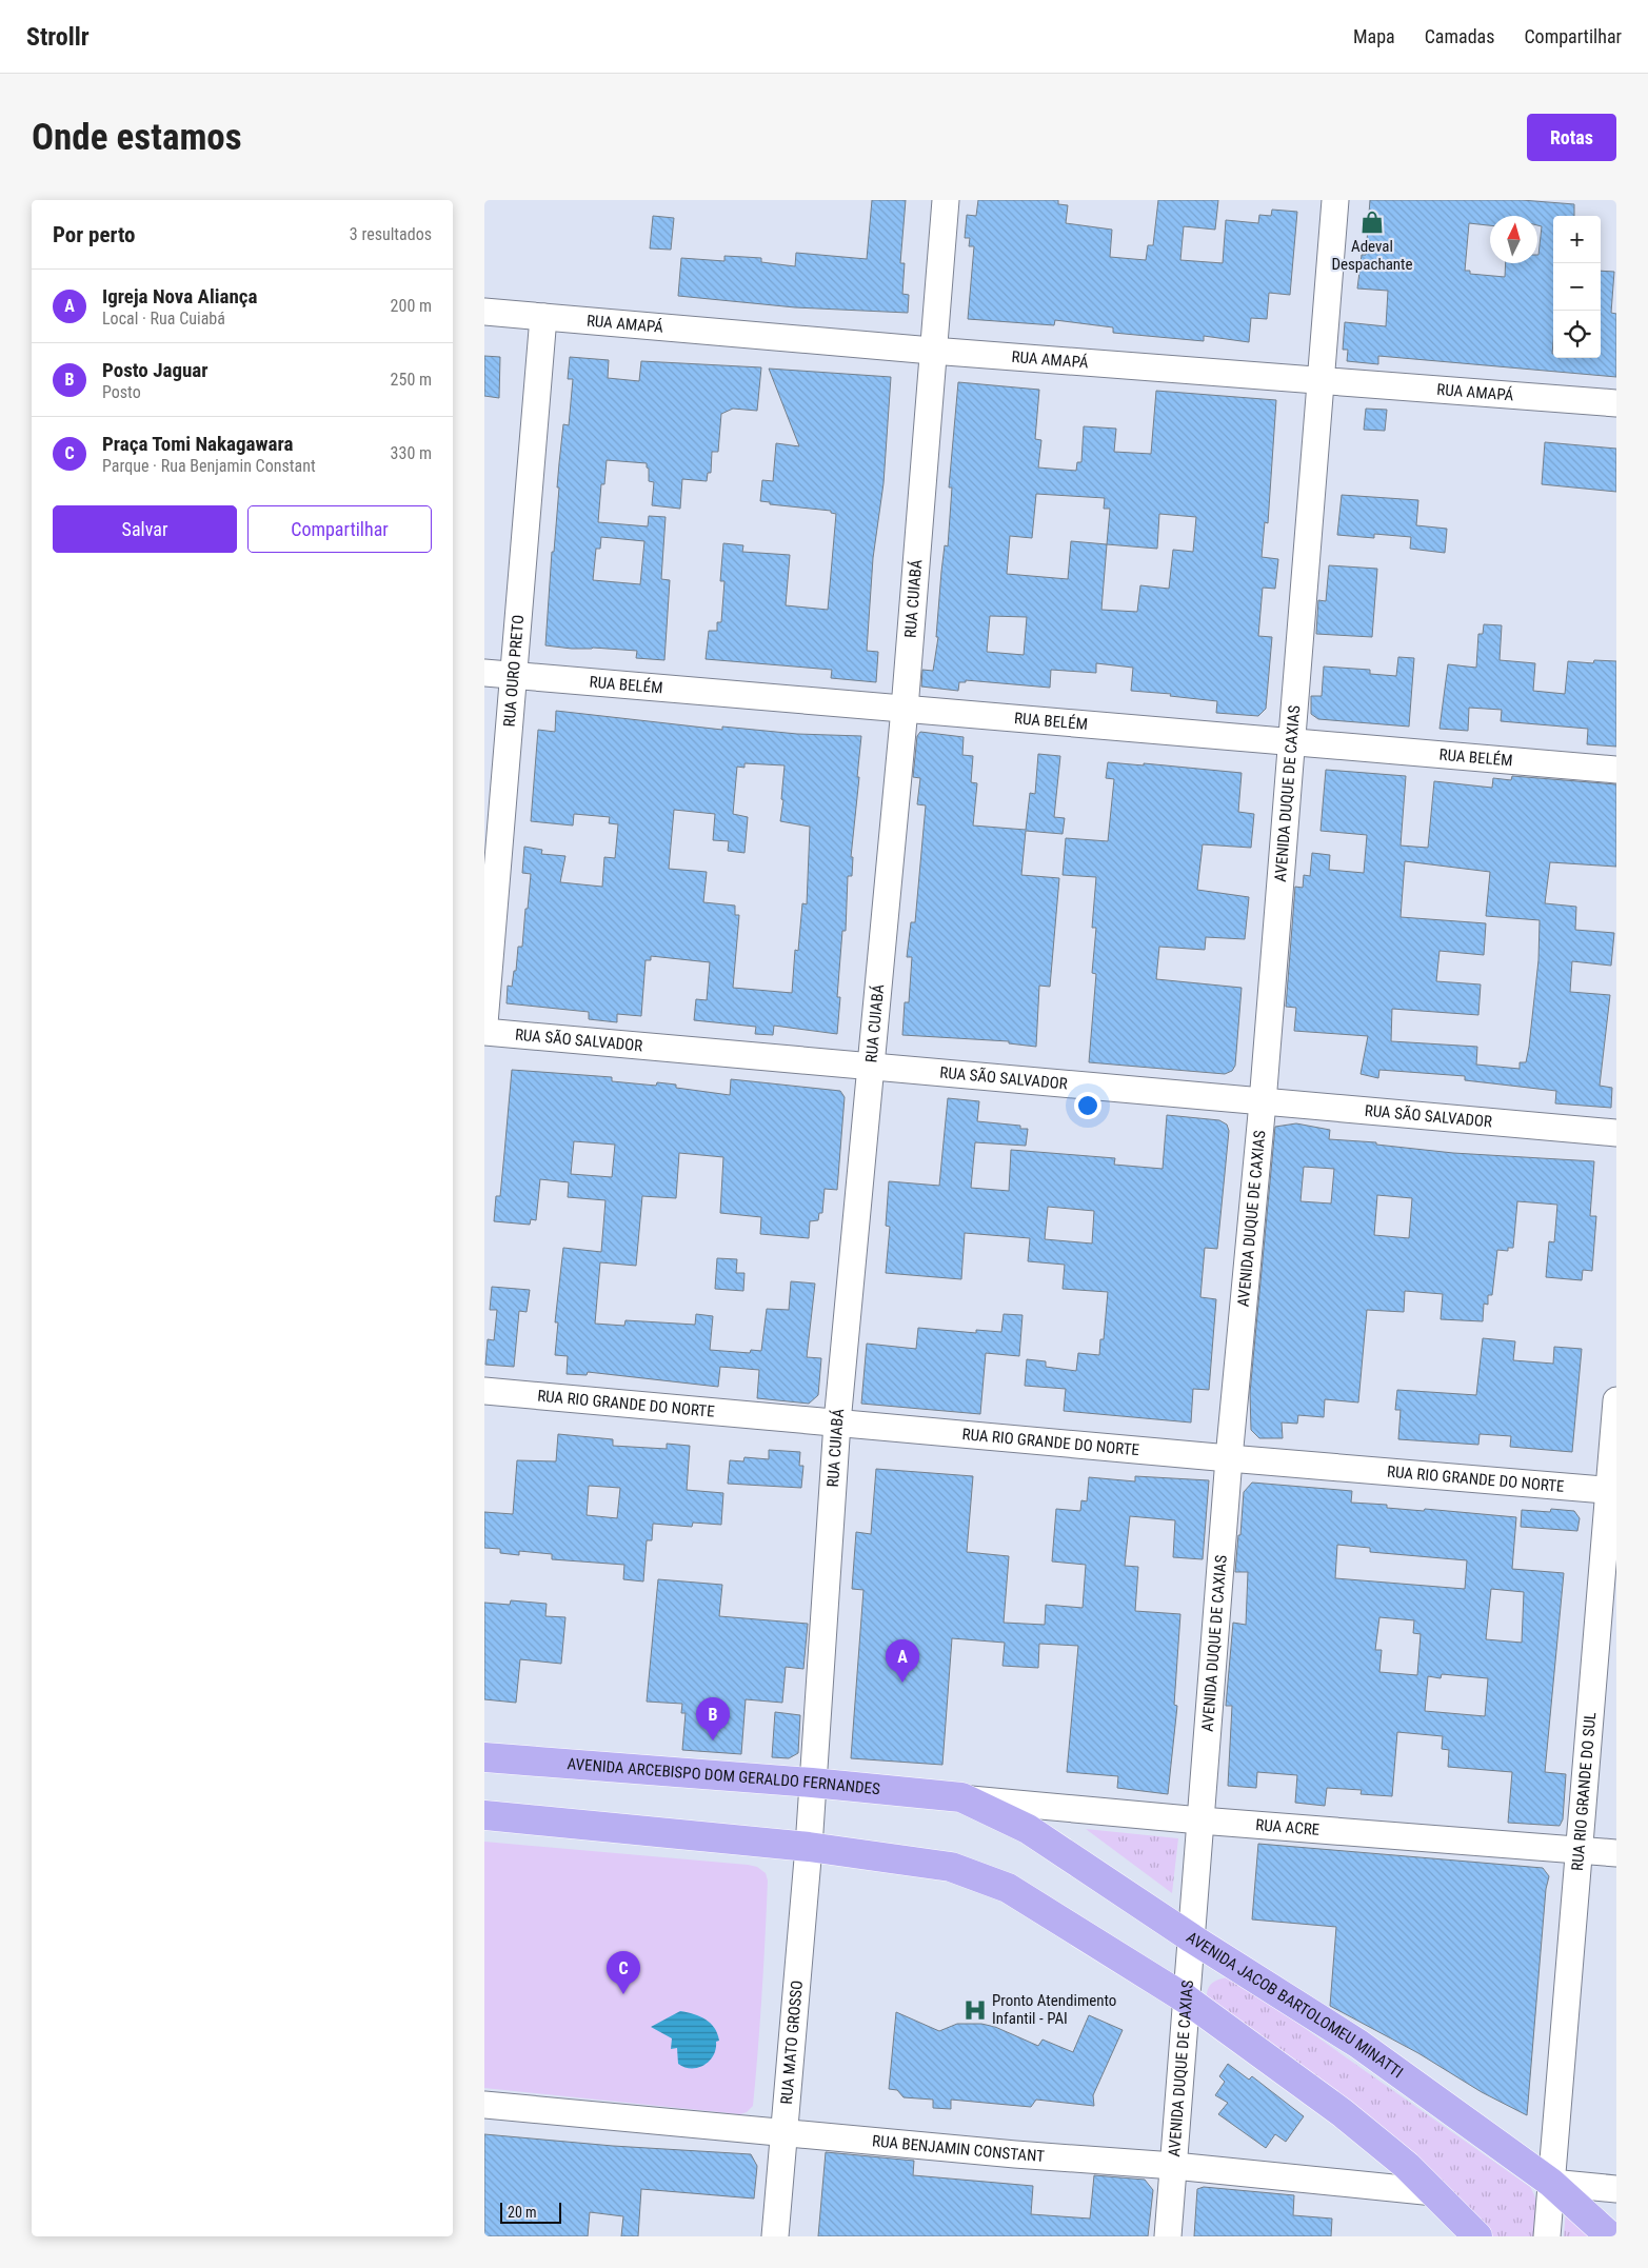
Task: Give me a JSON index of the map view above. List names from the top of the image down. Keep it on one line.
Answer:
{"streets":{"main road":["AVENIDA ARCEBISPO DOM GERALDO FERNANDES","AVENIDA JACOB BARTOLOMEU MINATTI"],"street":["RUA AMAPÁ","RUA CUIABÁ","RUA OURO PRETO","RUA BELÉM","AVENIDA DUQUE DE CAXIAS","RUA SÃO SALVADOR","RUA RIO GRANDE DO NORTE","RUA RIO GRANDE DO SUL","RUA ACRE","RUA MATO GROSSO","RUA BENJAMIN CONSTANT"]},"crossings":[["RUA AMAPÁ","RUA CUIABÁ"],["RUA AMAPÁ","RUA OURO PRETO"],["RUA AMAPÁ","AVENIDA DUQUE DE CAXIAS"],["RUA CUIABÁ","RUA BELÉM"],["RUA CUIABÁ","RUA SÃO SALVADOR"],["RUA CUIABÁ","RUA RIO GRANDE DO NORTE"],["RUA CUIABÁ","AVENIDA ARCEBISPO DOM GERALDO FERNANDES"],["RUA CUIABÁ","RUA MATO GROSSO"],["RUA OURO PRETO","RUA BELÉM"],["RUA BELÉM","AVENIDA DUQUE DE CAXIAS"],["AVENIDA DUQUE DE CAXIAS","RUA SÃO SALVADOR"],["AVENIDA DUQUE DE CAXIAS","RUA RIO GRANDE DO NORTE"],["AVENIDA DUQUE DE CAXIAS","RUA ACRE"],["AVENIDA DUQUE DE CAXIAS","AVENIDA JACOB BARTOLOMEU MINATTI"],["AVENIDA DUQUE DE CAXIAS","RUA BENJAMIN CONSTANT"],["RUA RIO GRANDE DO NORTE","RUA RIO GRANDE DO SUL"],["AVENIDA ARCEBISPO DOM GERALDO FERNANDES","RUA ACRE"],["AVENIDA ARCEBISPO DOM GERALDO FERNANDES","AVENIDA JACOB BARTOLOMEU MINATTI"],["RUA RIO GRANDE DO SUL","RUA ACRE"],["RUA RIO GRANDE DO SUL","AVENIDA JACOB BARTOLOMEU MINATTI"],["RUA ACRE","AVENIDA JACOB BARTOLOMEU MINATTI"],["RUA MATO GROSSO","RUA BENJAMIN CONSTANT"]],"places":{"shop":["Adeval Despachante"],"hospital":["Pronto Atendimento Infantil - PAI"]},"scale_bar":"20 m","north":"top","page":{"header":"Strollr","nav":["Mapa","Camadas","Compartilhar"],"buttons":["Rotas",["Salvar","Compartilhar"]],"title":"Onde estamos","heading":["Por perto","3 resultados"],"map_buttons":["+","−"],"list":[{"mark":"A","name":"Igreja Nova Aliança","note":"Local · Rua Cuiabá","value":"200 m"},{"mark":"B","name":"Posto Jaguar","note":"Posto","value":"250 m"},{"mark":"C","name":"Praça Tomi Nakagawara","note":"Parque · Rua Benjamin Constant","value":"330 m"}],"pins":["A","B","C"],"scale":"20 m"}}
